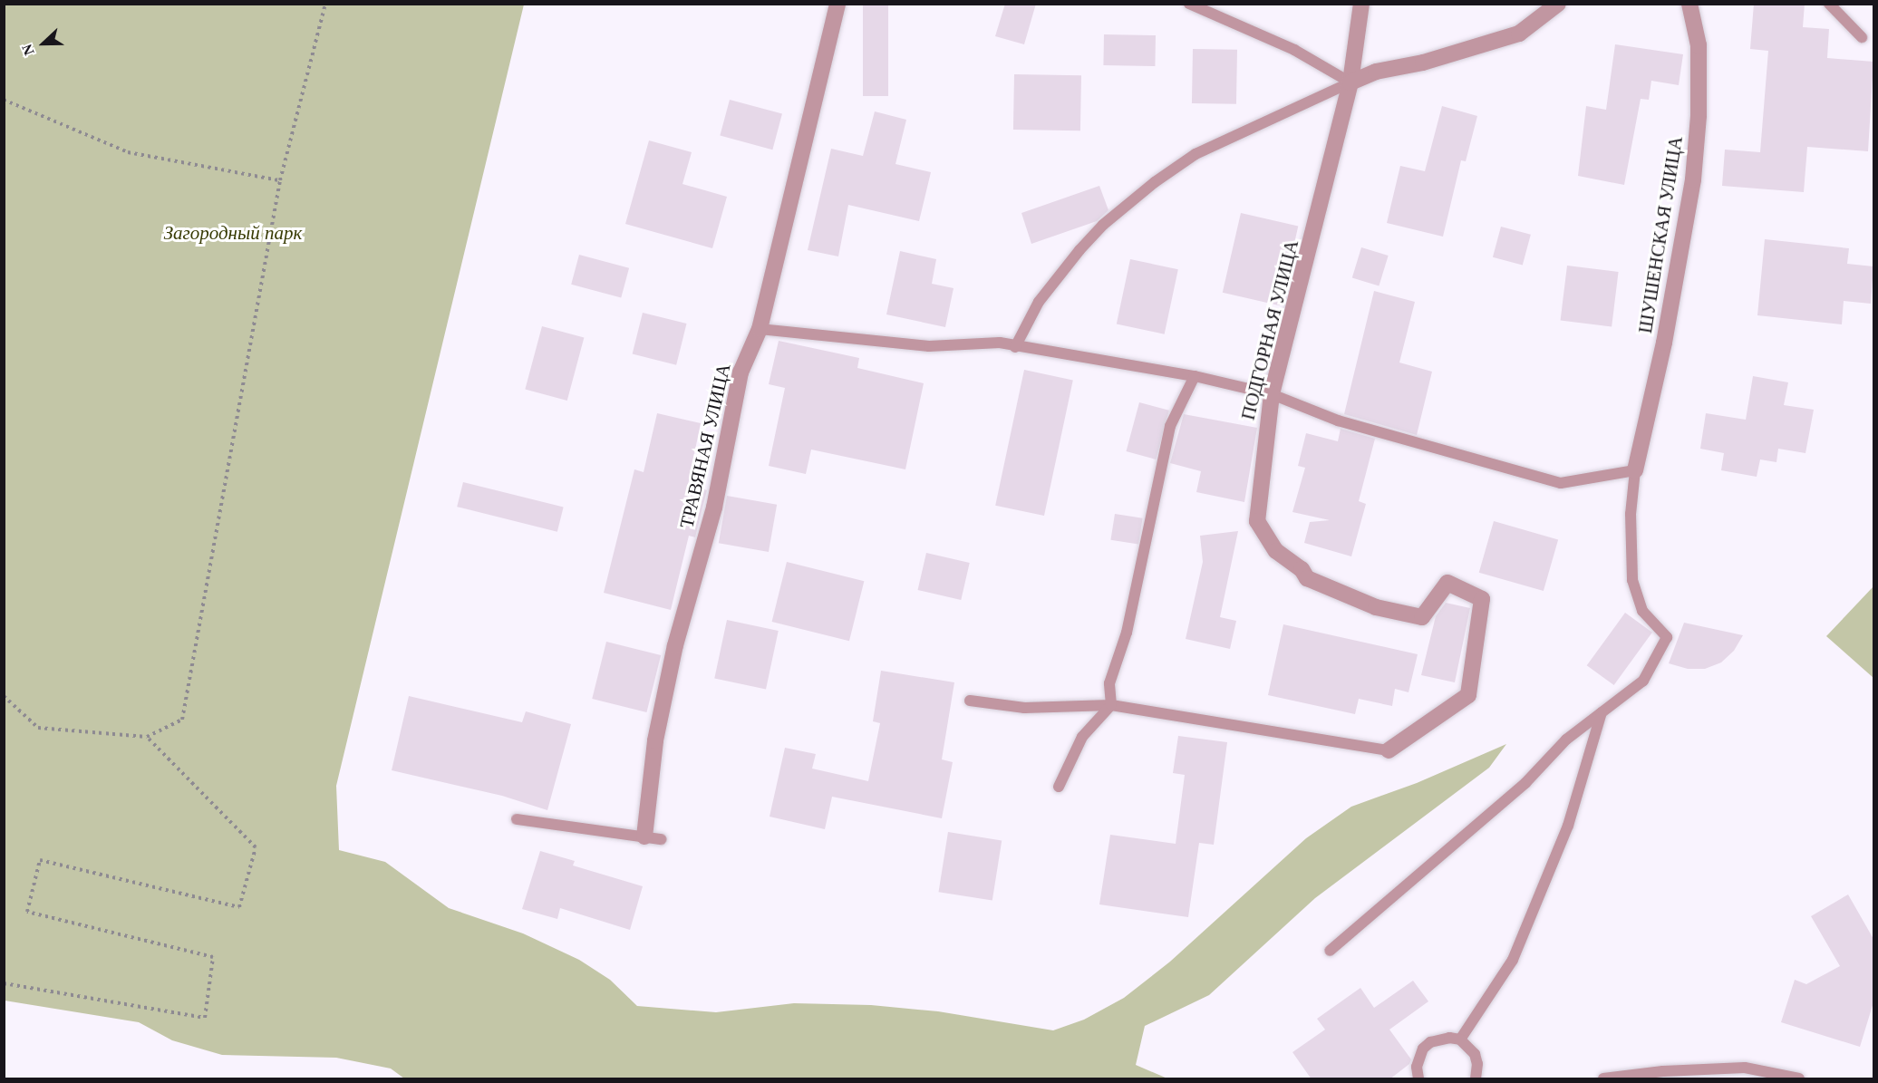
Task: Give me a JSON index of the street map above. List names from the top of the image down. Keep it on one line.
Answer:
{"streets":{"street":["ШУШЕНСКАЯ УЛИЦА","ПОДГОРНАЯ УЛИЦА","ТРАВЯНАЯ УЛИЦА"]},"parks":["Загородный парк"],"north":"left"}
